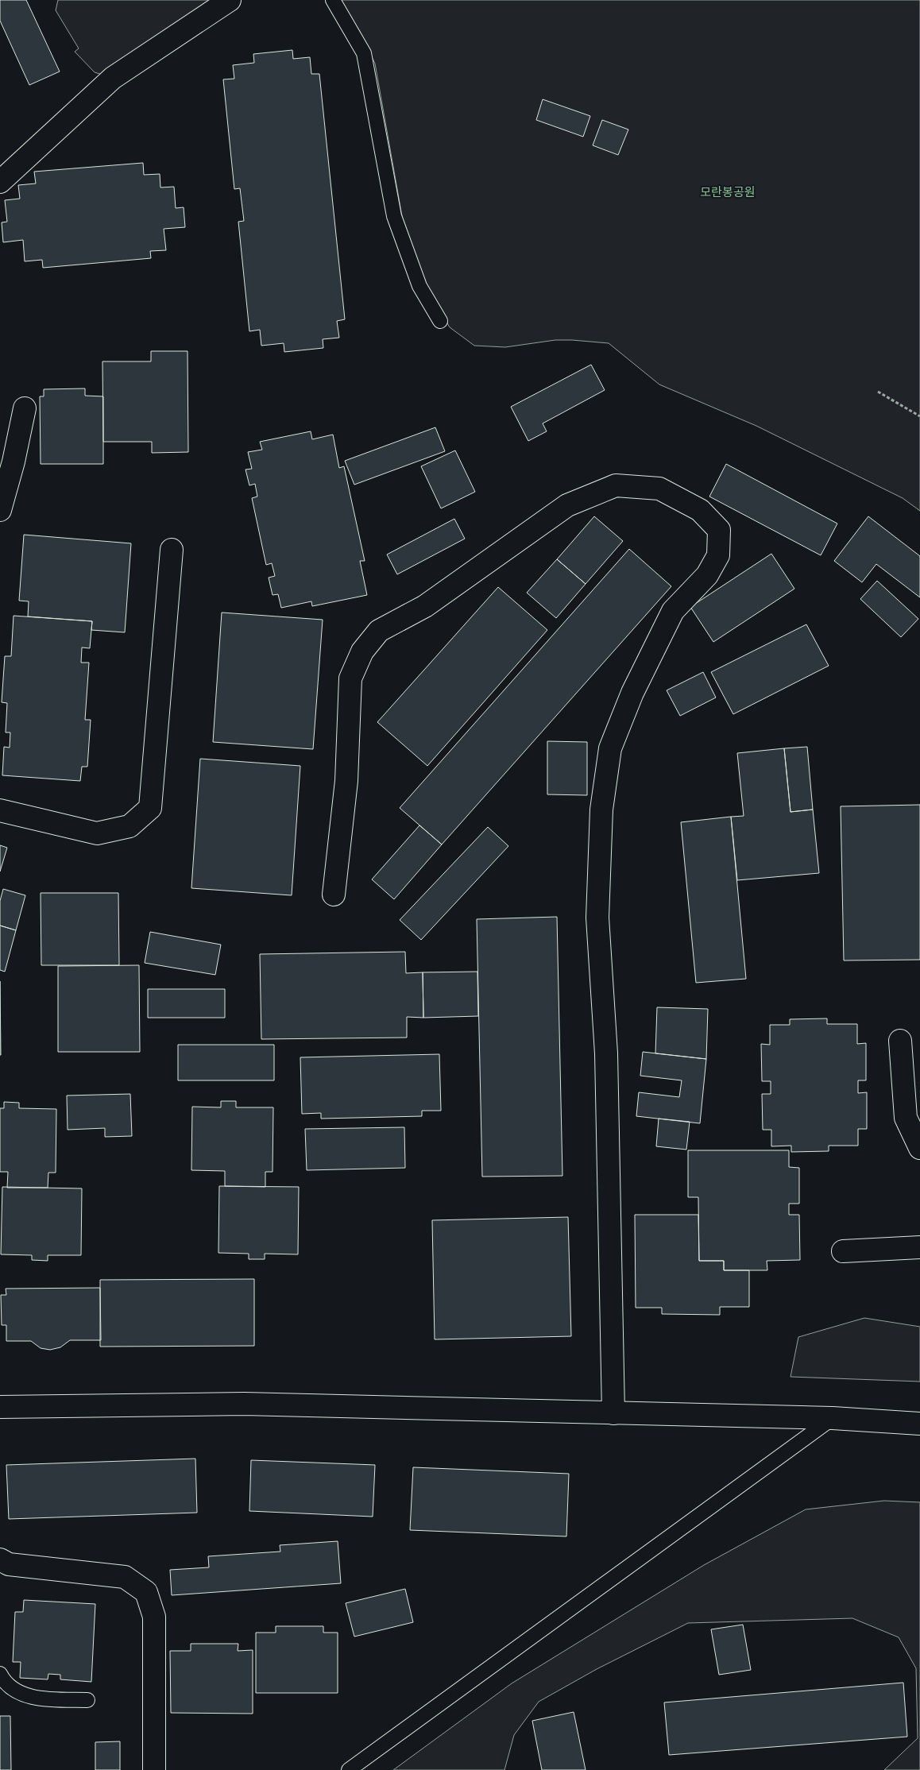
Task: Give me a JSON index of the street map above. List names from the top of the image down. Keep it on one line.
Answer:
{"parks":["모란봉공원"]}
